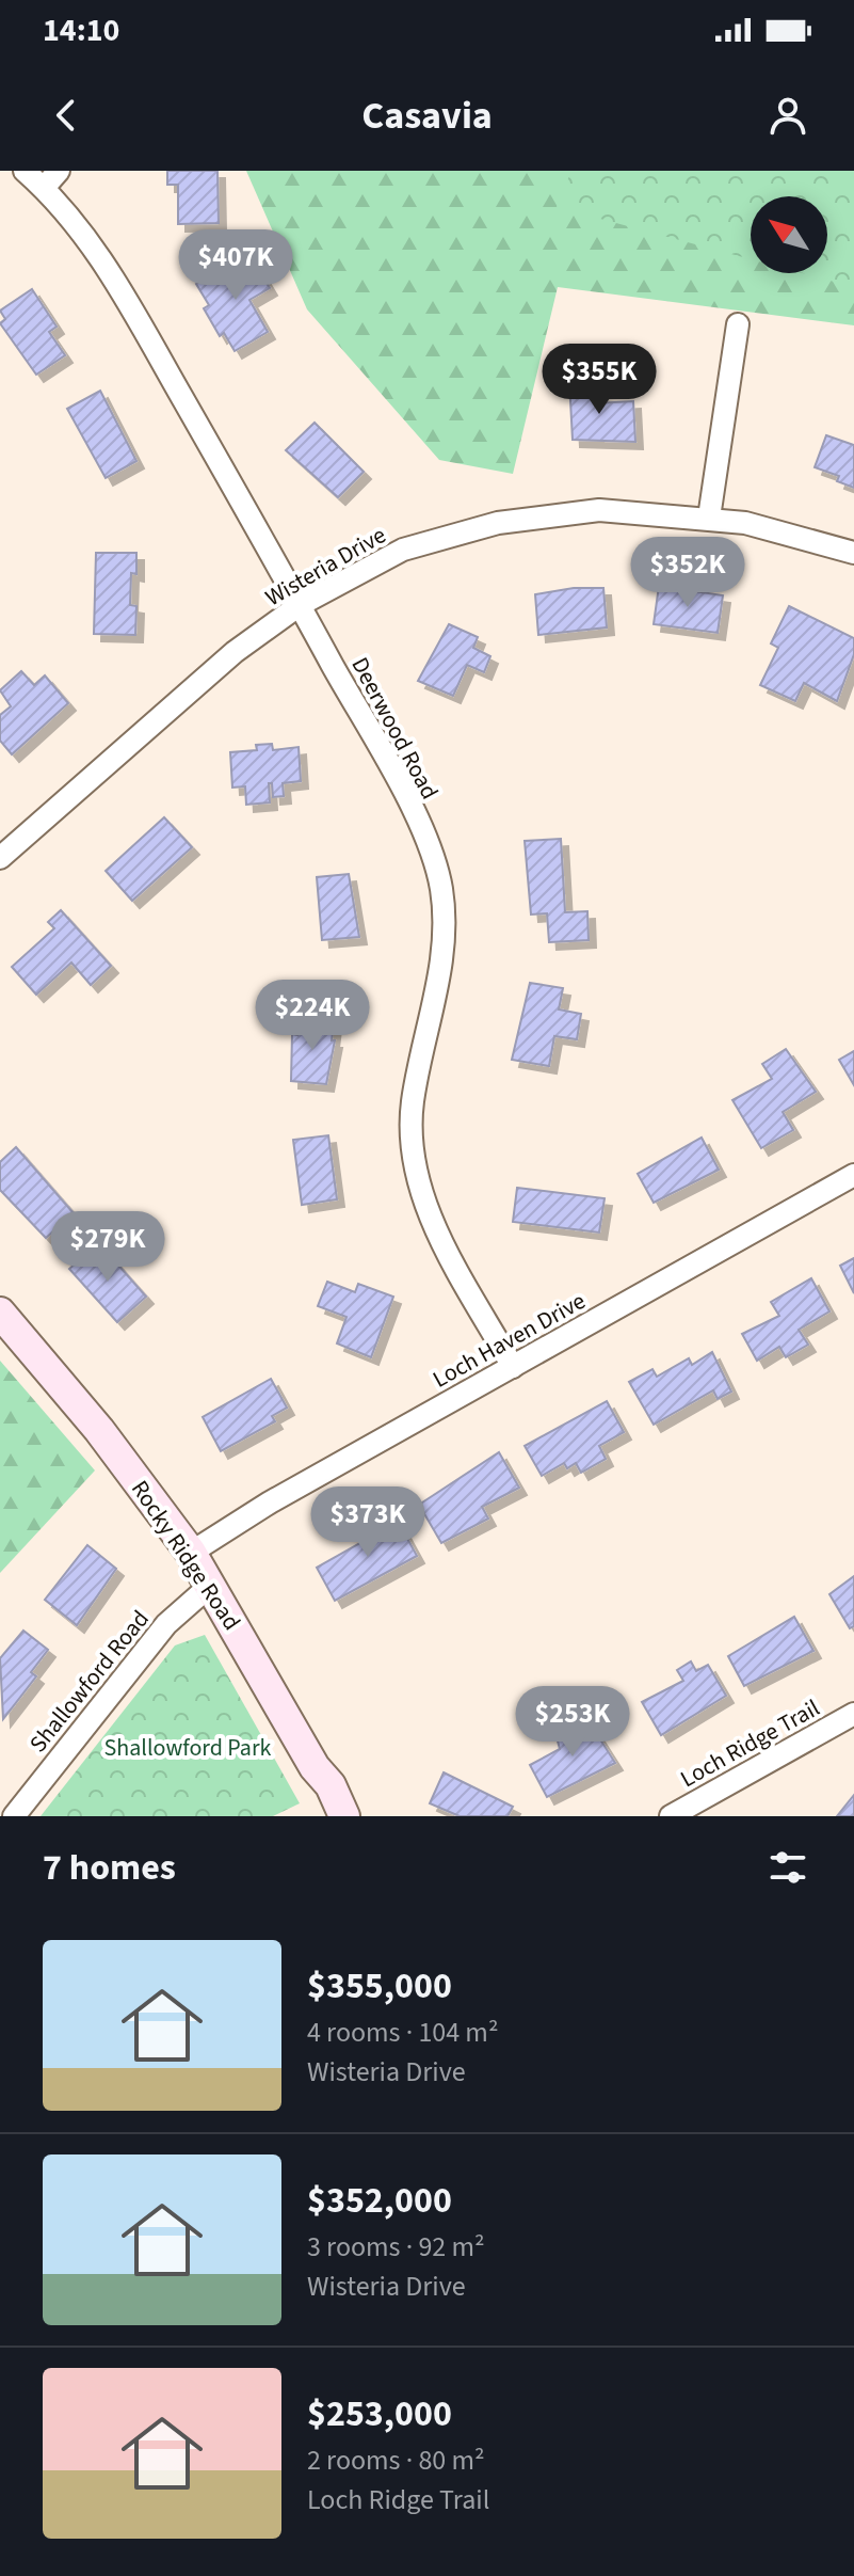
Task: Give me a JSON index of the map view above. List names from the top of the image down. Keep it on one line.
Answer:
{"streets":{"main road":["Rocky Ridge Road"],"street":["Wisteria Drive","Deerwood Road","Loch Haven Drive","Shallowford Road","Loch Ridge Trail"]},"crossings":[["Wisteria Drive","Deerwood Road"],["Deerwood Road","Loch Haven Drive"],["Loch Haven Drive","Rocky Ridge Road"],["Rocky Ridge Road","Shallowford Road"]],"parks":["Shallowford Park"],"north":"top left","page":{"status":"14:10","header":"Casavia","price":["$407K","$355K","$352K","$224K","$279K","$373K","$253K"],"heading":"7 homes","list":[{"name":"$355,000","note":"4 rooms · 104 m² · Wisteria Drive"},{"name":"$352,000","note":"3 rooms · 92 m² · Wisteria Drive"},{"name":"$253,000","note":"2 rooms · 80 m² · Loch Ridge Trail"}]}}
